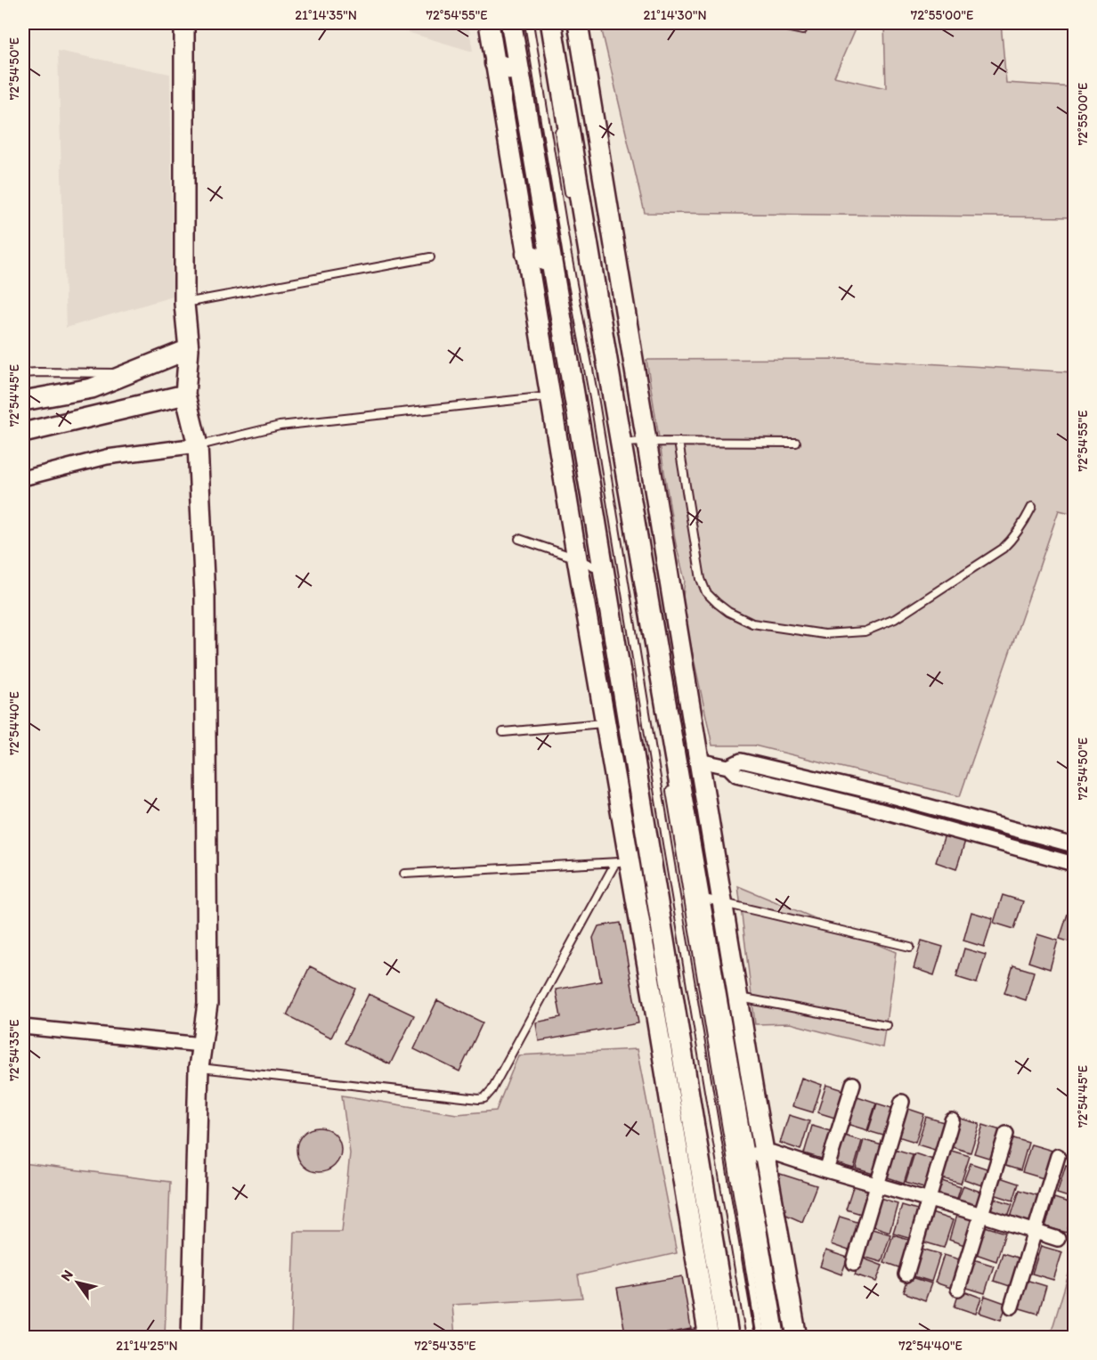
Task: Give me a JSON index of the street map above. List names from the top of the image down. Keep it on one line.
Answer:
{"north":"top left","coordinates":["21°14'35\"N","72°54'55\"E","21°14'30\"N","72°55'00\"E","72°54'50\"E","72°54'45\"E","72°54'40\"E","72°54'35\"E","21°14'25\"N"]}
